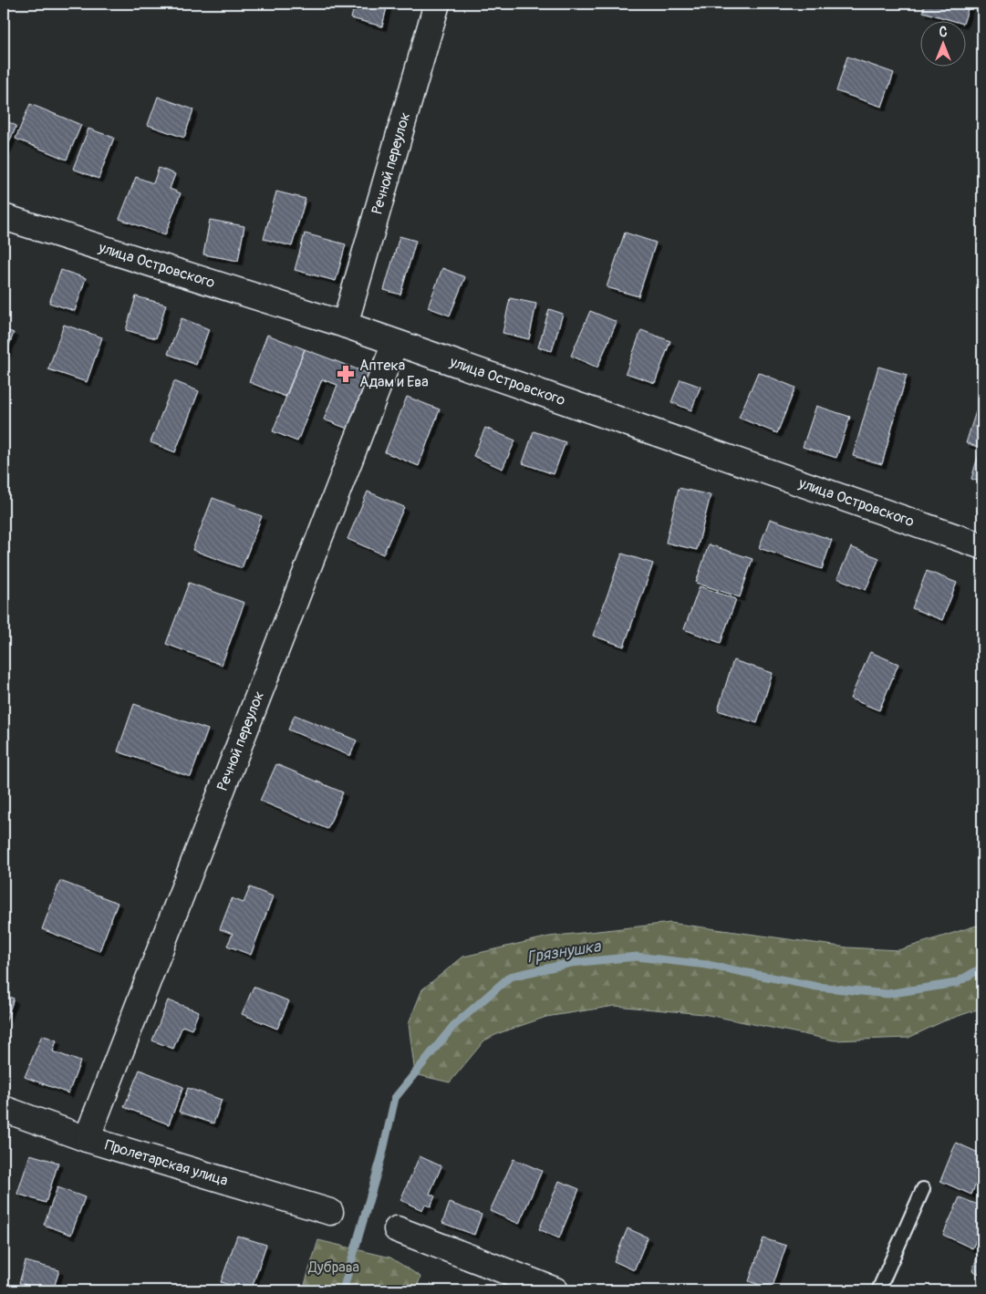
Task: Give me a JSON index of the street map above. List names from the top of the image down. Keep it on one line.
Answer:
{"streets":{"street":["Речной переулок","улица Островского","Пролетарская улица"]},"crossings":[["Речной переулок","улица Островского"],["Речной переулок","Пролетарская улица"]],"water":["Грязнушка"],"parks":["Дубрава"],"places":{"pharmacy":["Аптека Адам и Ева"]},"north":"top"}
